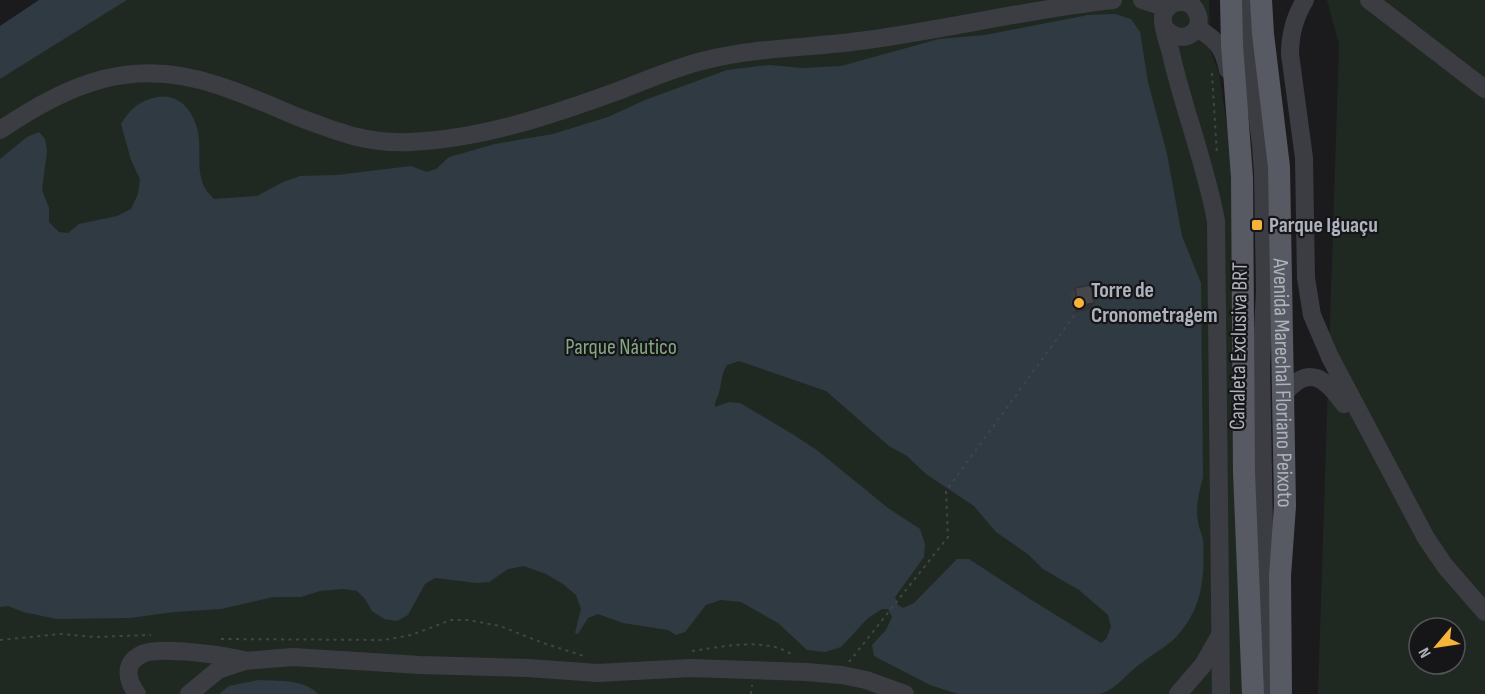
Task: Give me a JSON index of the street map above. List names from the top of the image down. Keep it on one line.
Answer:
{"streets":{"main road":["Avenida Marechal Floriano Peixoto"],"street":["Canaleta Exclusiva BRT"]},"parks":["Parque Náutico"],"places":{"transit":["Parque Iguaçu"],"other":["Torre de Cronometragem"]},"north":"bottom left"}
